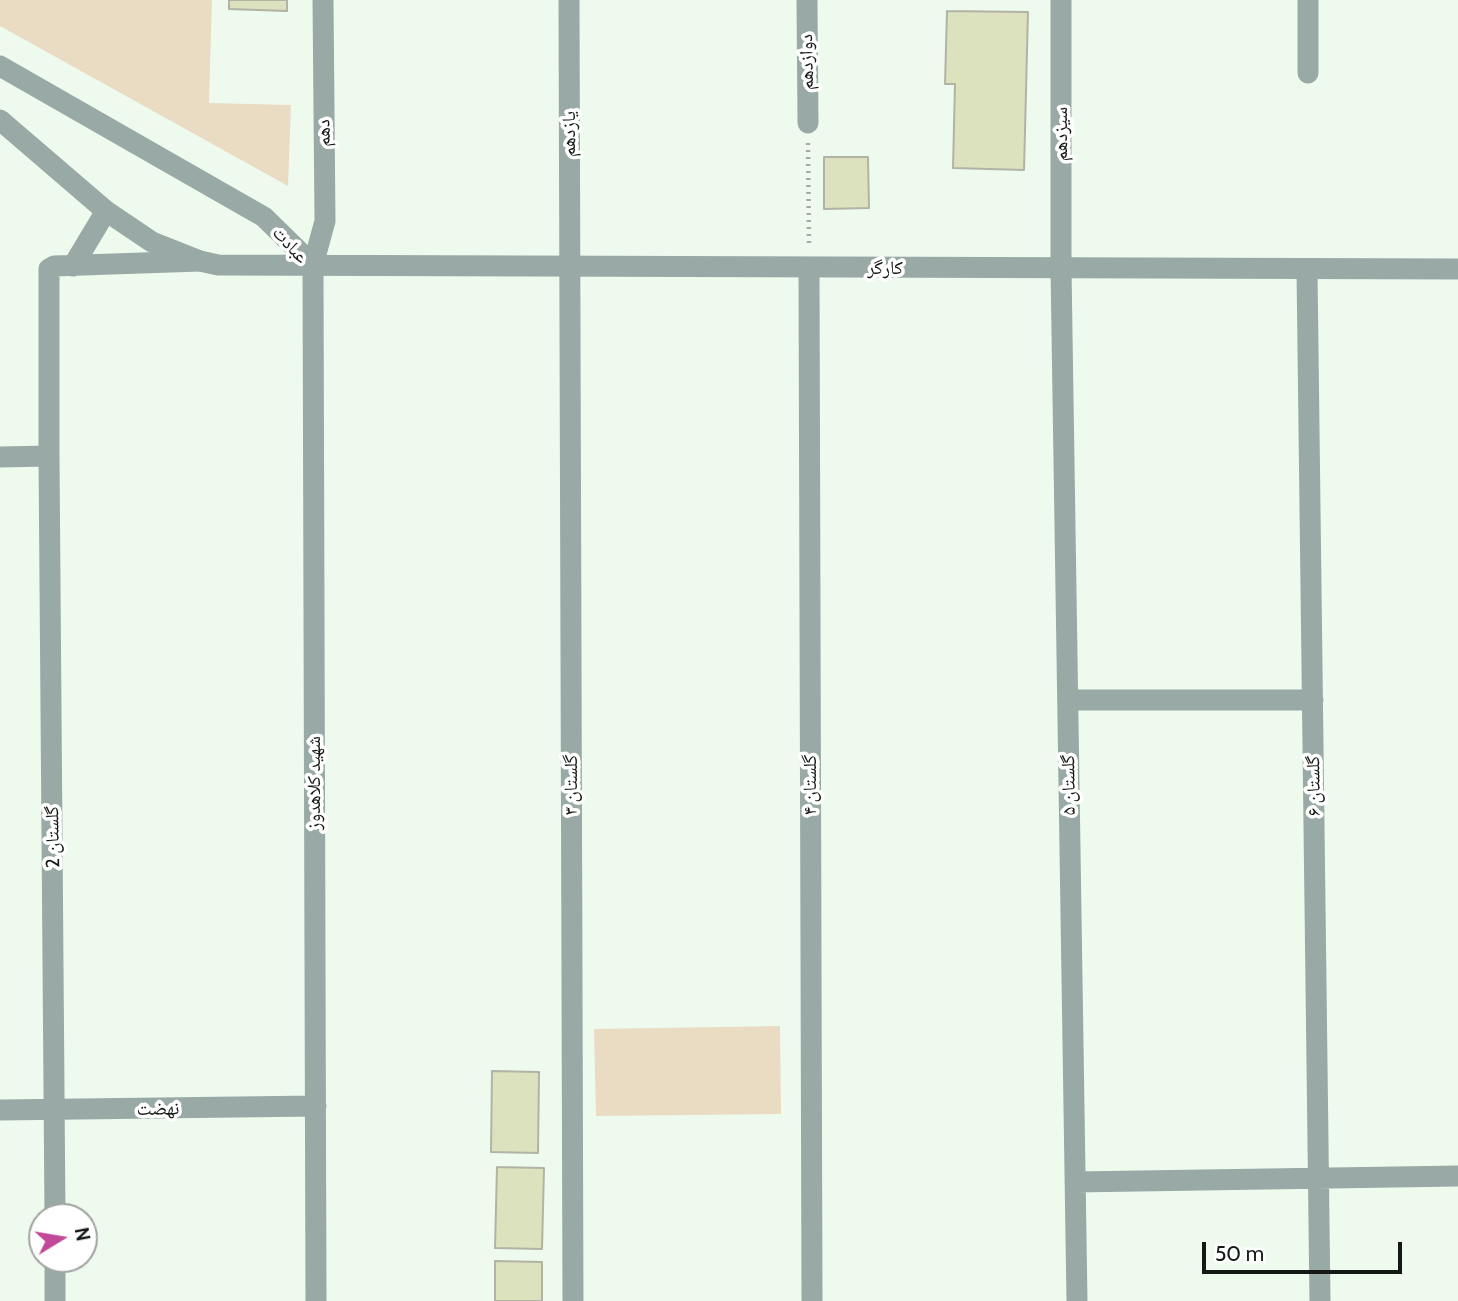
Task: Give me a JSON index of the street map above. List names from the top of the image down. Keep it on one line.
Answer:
{"streets":{"street":["دوازدهم","دهم","یازدهم","سیزدهم","عبادت","کارگر","شهید کلاهدوز","گلستان ۳","گلستان ۴","گلستان ۵","گلستان ۶","گلستان 2","نهضت"]},"crossings":[["دهم","عبادت"],["دهم","کارگر"],["دهم","شهید کلاهدوز"],["یازدهم","کارگر"],["یازدهم","گلستان ۳"],["سیزدهم","کارگر"],["سیزدهم","گلستان ۵"],["عبادت","کارگر"],["عبادت","شهید کلاهدوز"],["کارگر","شهید کلاهدوز"],["کارگر","گلستان ۳"],["کارگر","گلستان ۴"],["کارگر","گلستان ۵"],["کارگر","گلستان ۶"],["شهید کلاهدوز","نهضت"],["گلستان 2","نهضت"]],"scale_bar":"50 m","north":"right"}
